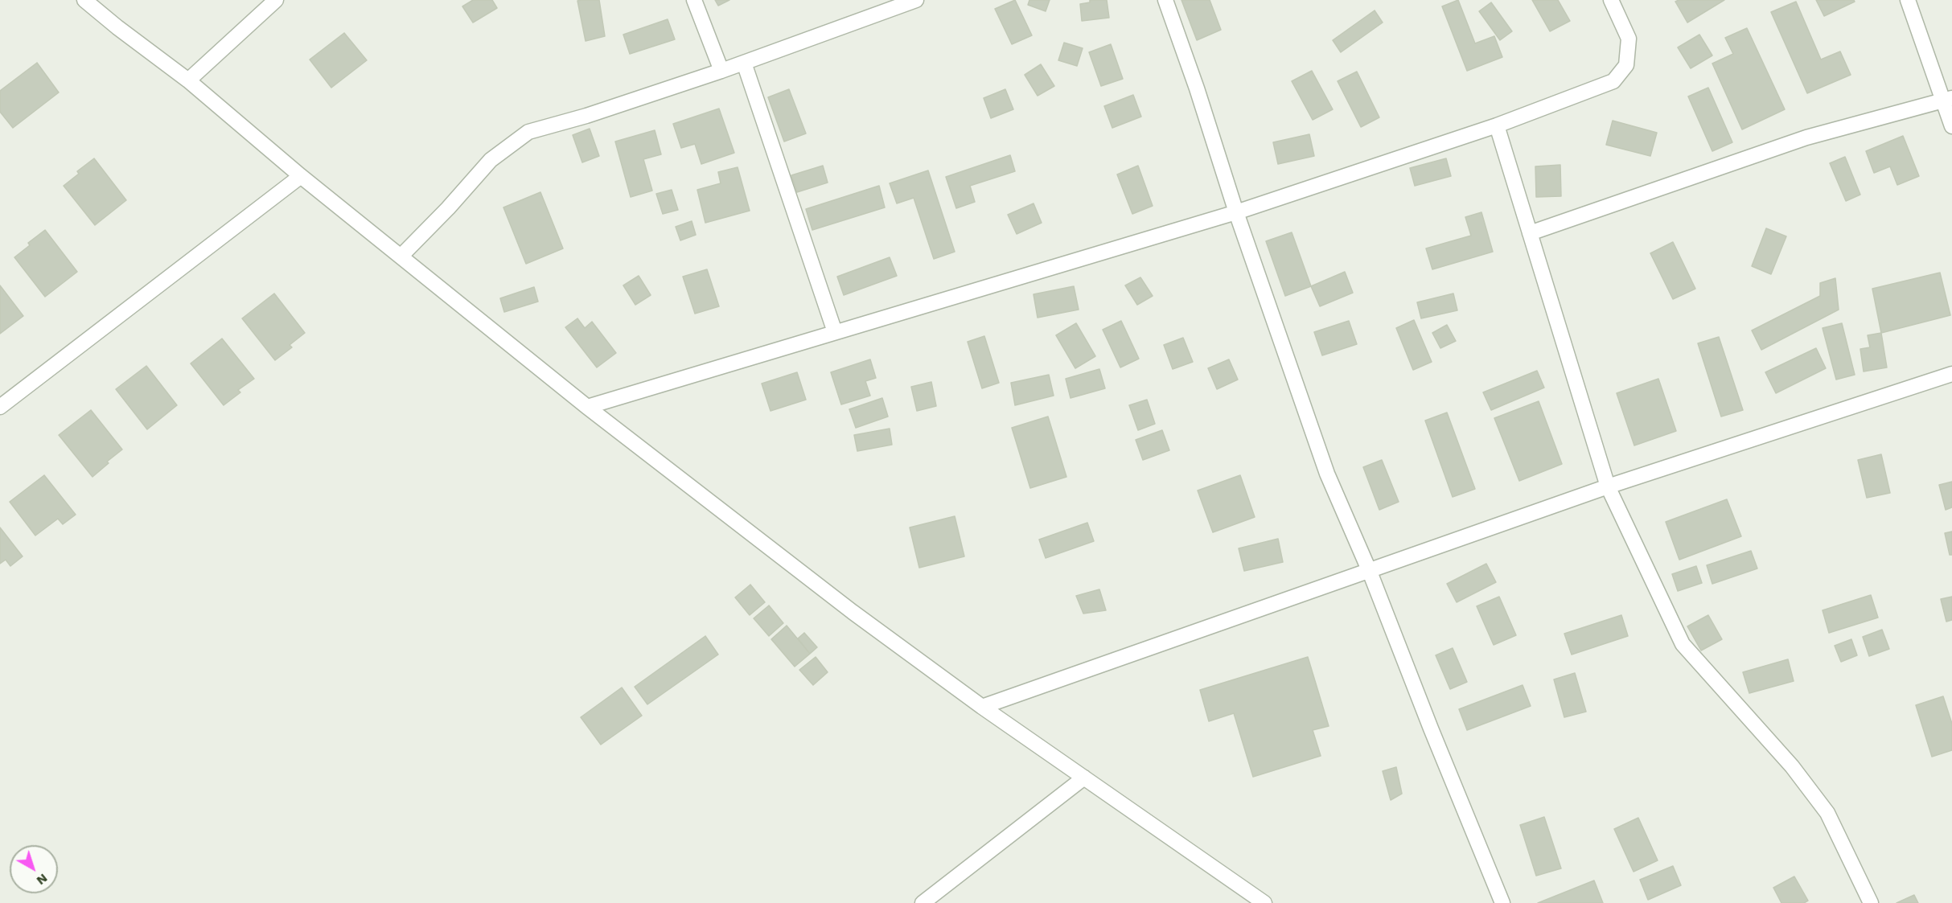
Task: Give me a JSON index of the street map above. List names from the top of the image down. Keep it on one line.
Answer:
{"north":"bottom right"}
